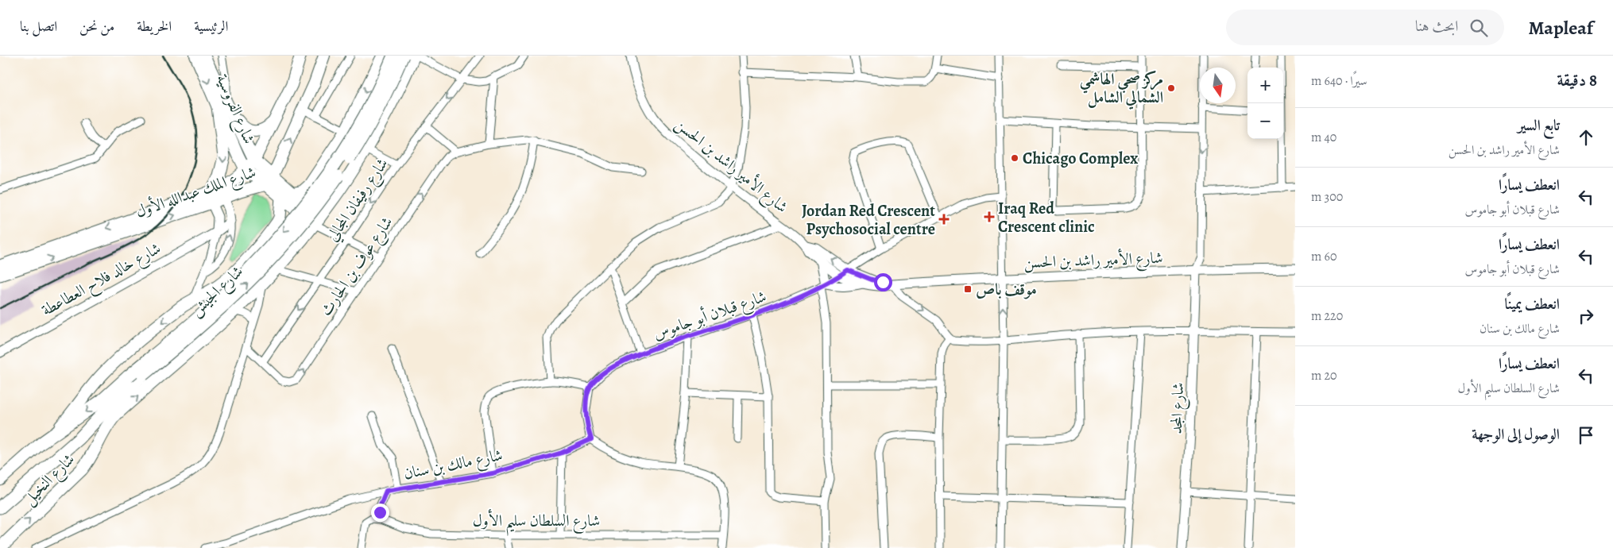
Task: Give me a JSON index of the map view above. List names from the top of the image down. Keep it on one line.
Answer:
{"streets":{"main road":["شارع الفروسية","شارع الملك عبدالله الأول","شارع الجيش","شارع النخيل"],"street":["شارع الأمير راشد بن الحسن","شارع رفيفان المجالي","شارع عوف بن الحارث","شارع خالد فلاح العطاعطة","شارع قبلان أبو جاموس","شارع المجد","شارع مالك بن سنان","شارع السلطان سليم الأول"]},"crossings":[["شارع الفروسية","شارع الملك عبدالله الأول"],["شارع الفروسية","شارع رفيفان المجالي"],["شارع الفروسية","شارع عوف بن الحارث"],["شارع الأمير راشد بن الحسن","شارع قبلان أبو جاموس"],["شارع الأمير راشد بن الحسن","شارع المجد"],["شارع رفيفان المجالي","شارع عوف بن الحارث"],["شارع الجيش","شارع النخيل"]],"one_way":["شارع رفيفان المجالي","شارع عوف بن الحارث","شارع النخيل"],"places":{"other":["مركز صحي الهاشمي الشمالي الشامل","Chicago Complex"],"health":["Iraq Red Crescent clinic","Jordan Red Crescent Psychosocial centre"],"transit":["موقف باص"]},"north":"bottom","page":{"header":"Mapleaf","search":"ابحث هنا","nav":["الرئيسية","الخريطة","من نحن","اتصل بنا"],"heading":["8 دقيقة","سيرًا · 640 m"],"map_buttons":["+","−"],"list":[["تابع السير","شارع الأمير راشد بن الحسن","40 m"],["انعطف يسارًا","شارع قبلان أبو جاموس","300 m"],["انعطف يسارًا","شارع قبلان أبو جاموس","60 m"],["انعطف يمينًا","شارع مالك بن سنان","220 m"],["انعطف يسارًا","شارع السلطان سليم الأول","20 m"],"الوصول إلى الوجهة"]}}
